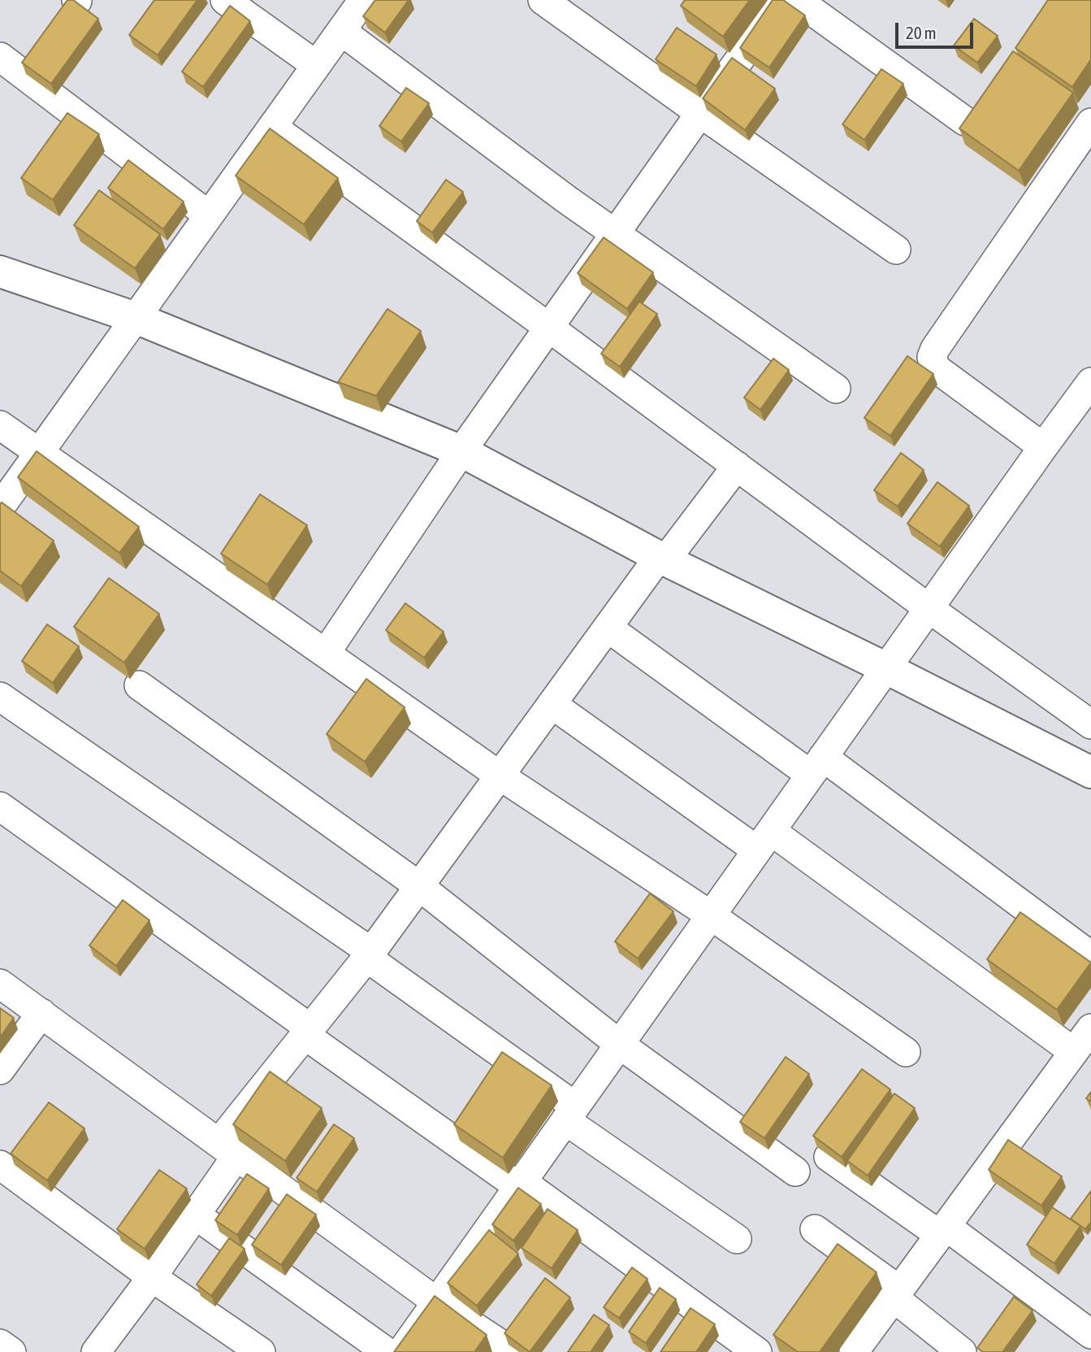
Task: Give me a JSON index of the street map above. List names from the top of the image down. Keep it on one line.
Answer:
{"scale_bar":"20 m"}
